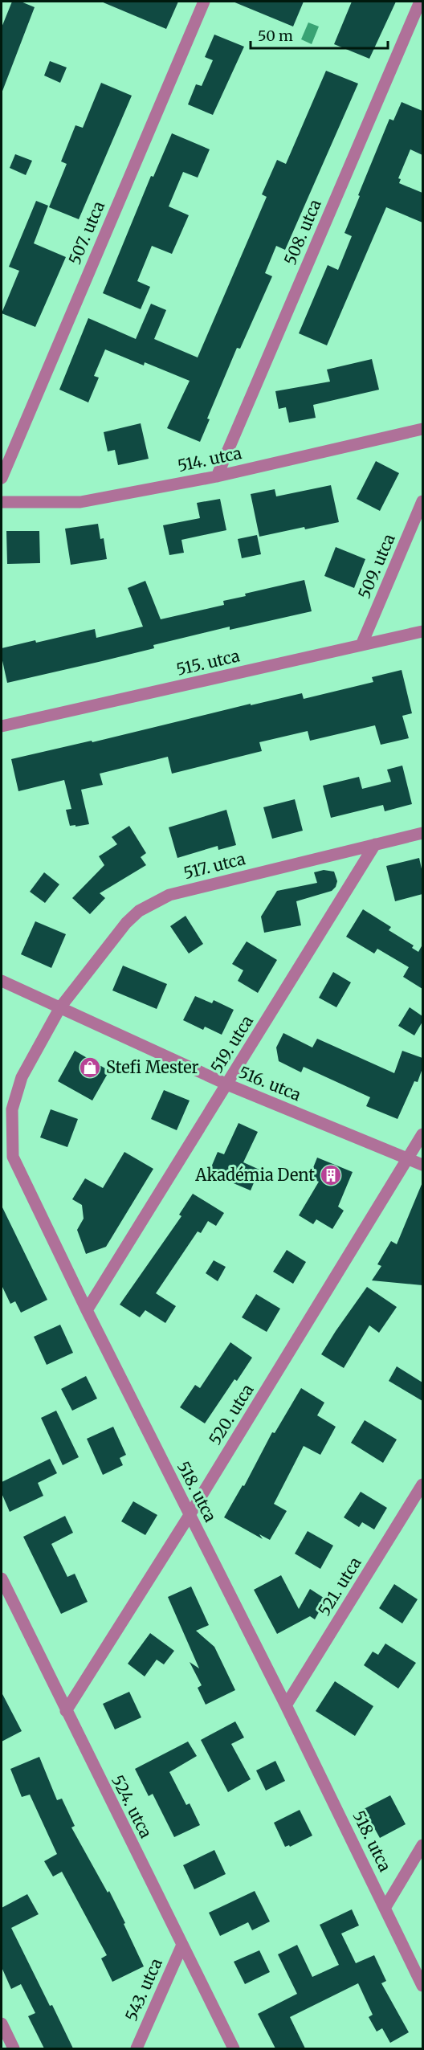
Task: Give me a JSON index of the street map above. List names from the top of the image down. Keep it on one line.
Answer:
{"streets":{"street":["508. utca","507. utca","514. utca","509. utca","515. utca","517. utca","519. utca","516. utca","520. utca","518. utca","521. utca","524. utca","543. utca"]},"crossings":[["508. utca","514. utca"],["509. utca","515. utca"],["517. utca","519. utca"],["517. utca","516. utca"],["517. utca","518. utca"],["519. utca","516. utca"],["519. utca","518. utca"],["516. utca","520. utca"],["516. utca","518. utca"],["520. utca","518. utca"],["520. utca","524. utca"],["518. utca","521. utca"],["524. utca","543. utca"]],"places":{"shop":["Stefi Mester"],"building":["Akadémia Dent"]},"scale_bar":"50 m"}
